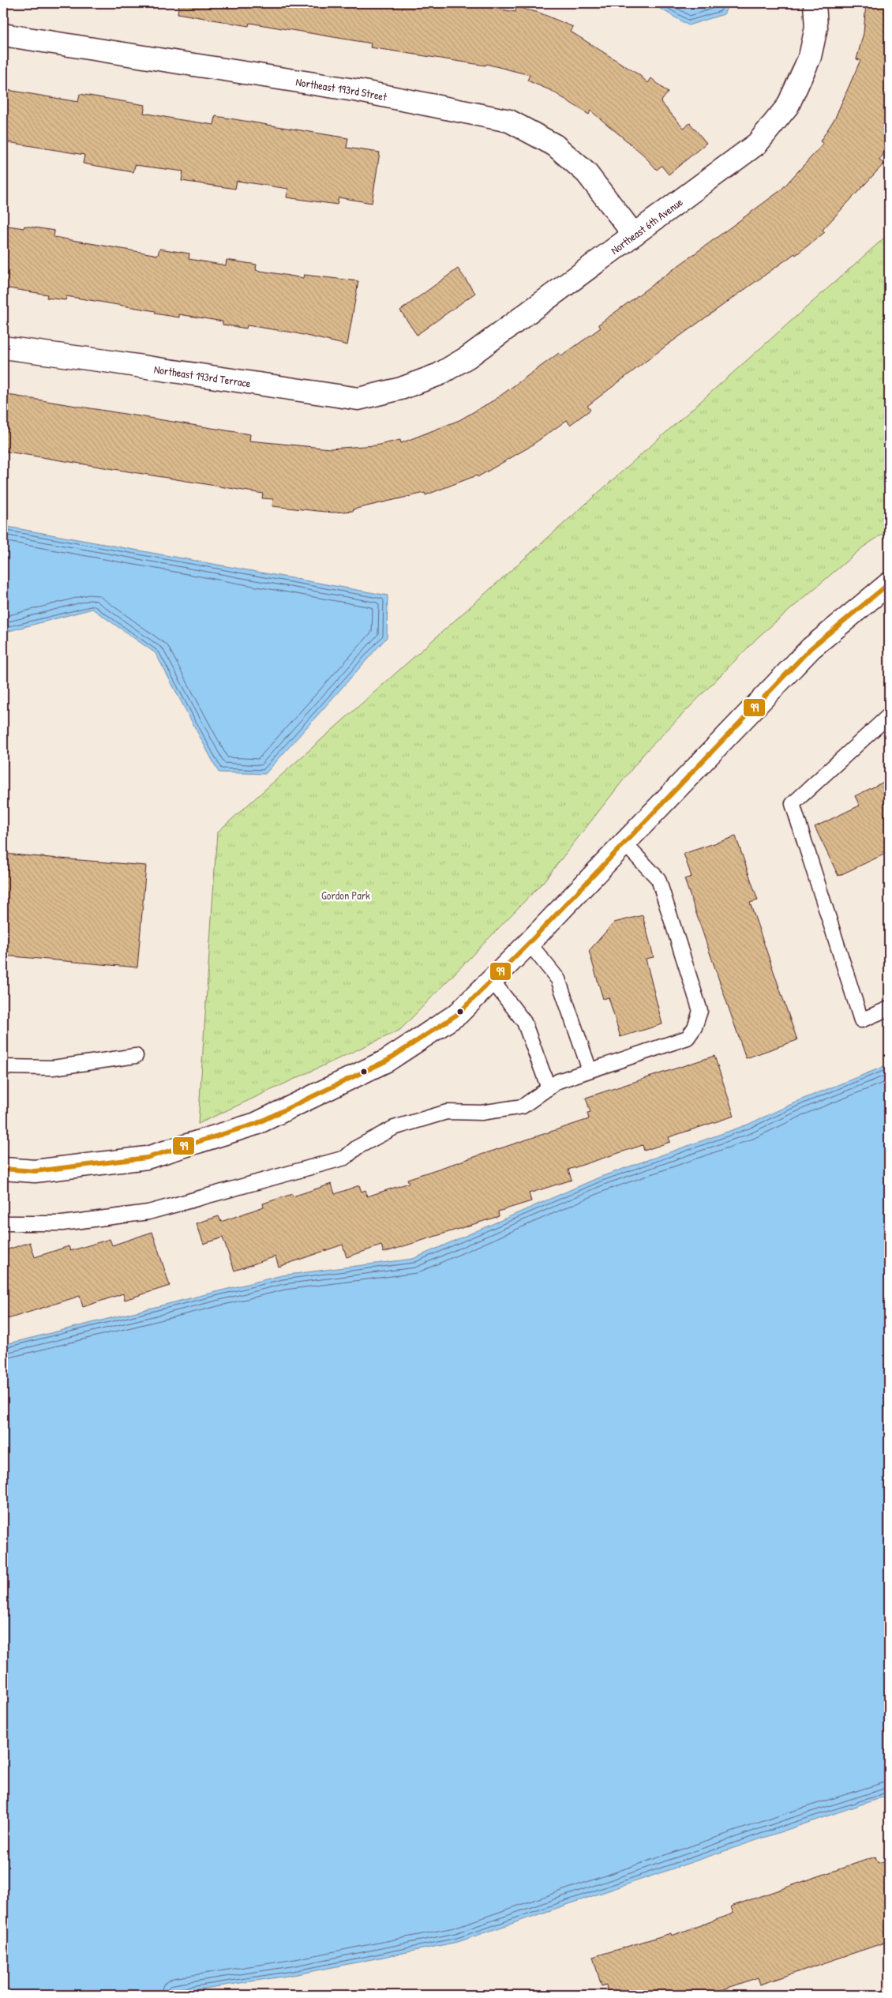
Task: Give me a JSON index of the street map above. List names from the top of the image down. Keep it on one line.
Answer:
{"streets":{"street":["Northeast 193rd Street","Northeast 6th Avenue","Northeast 193rd Terrace"]},"crossings":[["Northeast 193rd Street","Northeast 6th Avenue"],["Northeast 6th Avenue","Northeast 193rd Terrace"]],"parks":["Gordon Park"],"lines":["transit line 99"]}
